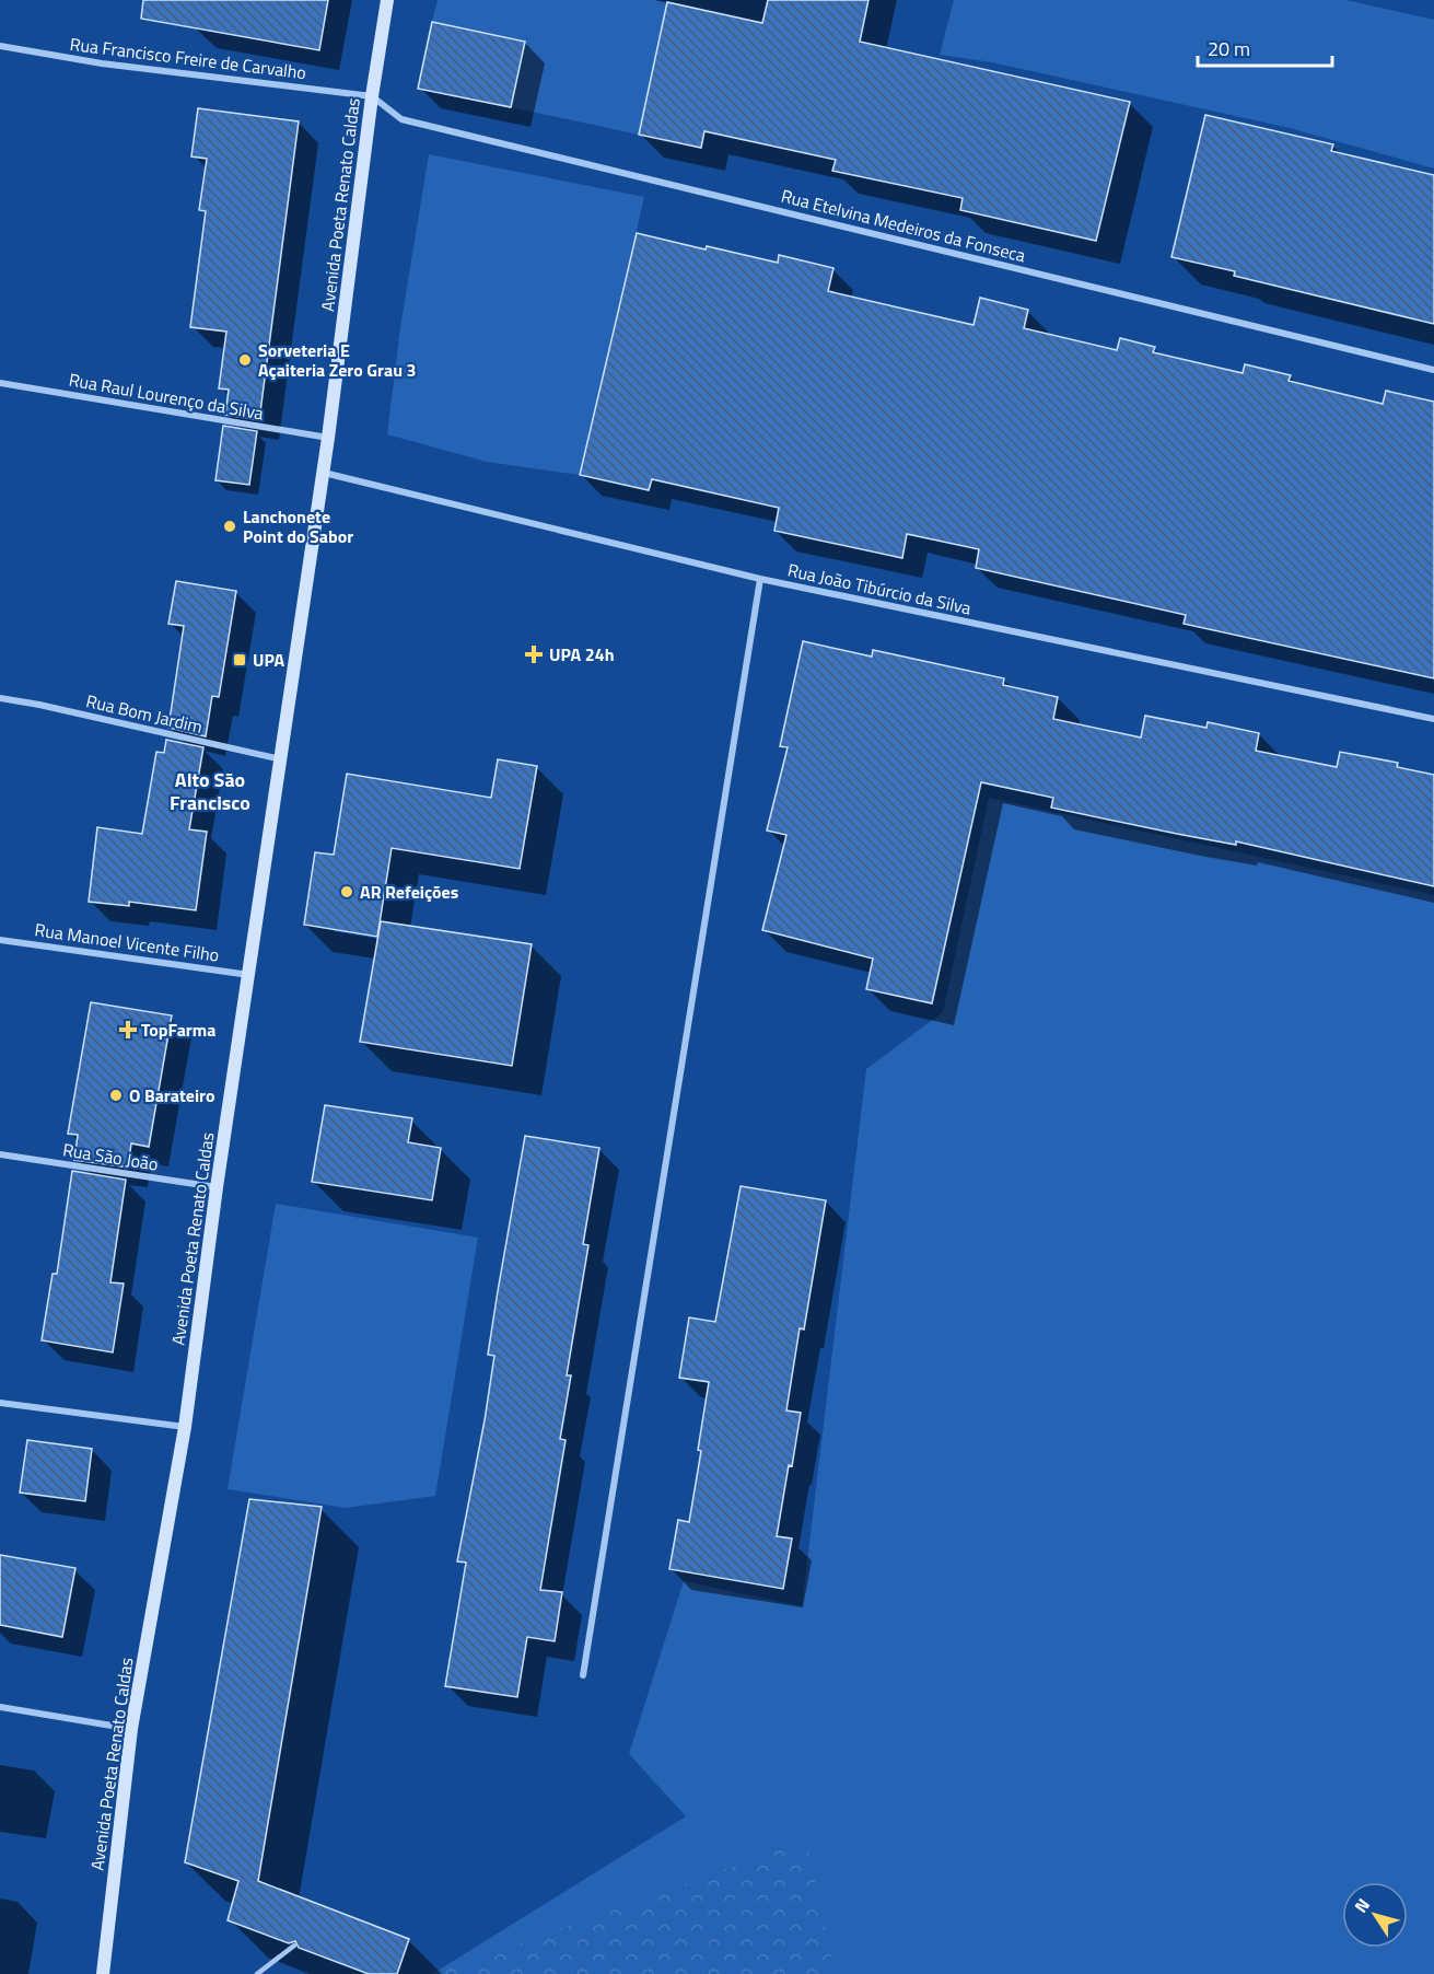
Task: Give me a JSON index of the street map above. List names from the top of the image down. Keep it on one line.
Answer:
{"streets":{"main road":["Avenida Poeta Renato Caldas"],"street":["Rua Francisco Freire de Carvalho","Rua Etelvina Medeiros da Fonseca","Rua Raul Lourenço da Silva","Rua João Tibúrcio da Silva","Rua Bom Jardim","Rua Manoel Vicente Filho","Rua São João"]},"crossings":[["Rua Francisco Freire de Carvalho","Avenida Poeta Renato Caldas"],["Rua Francisco Freire de Carvalho","Rua Etelvina Medeiros da Fonseca"],["Avenida Poeta Renato Caldas","Rua Etelvina Medeiros da Fonseca"],["Avenida Poeta Renato Caldas","Rua Raul Lourenço da Silva"],["Avenida Poeta Renato Caldas","Rua João Tibúrcio da Silva"],["Avenida Poeta Renato Caldas","Rua Bom Jardim"],["Avenida Poeta Renato Caldas","Rua Manoel Vicente Filho"],["Avenida Poeta Renato Caldas","Rua São João"]],"districts":["Alto São Francisco"],"places":{"other":["Sorveteria E Açaiteria Zero Grau 3","Lanchonete Point do Sabor","AR Refeições","O Barateiro"],"health":["UPA 24h","TopFarma"],"transit":["UPA"]},"scale_bar":"20 m","north":"top left"}
